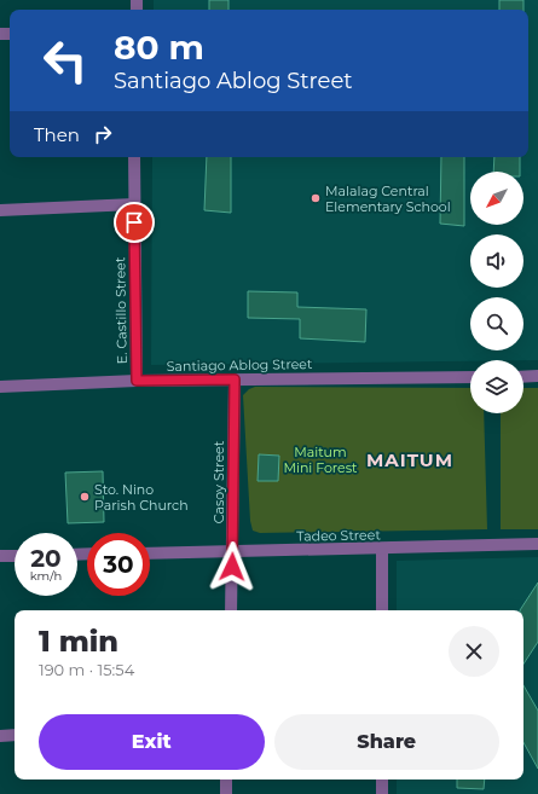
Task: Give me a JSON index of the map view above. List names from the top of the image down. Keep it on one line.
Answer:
{"streets":{"street":["E. Castillo Street","Santiago Ablog Street","Casoy Street","Tadeo Street"]},"crossings":[["E. Castillo Street","Santiago Ablog Street"],["Santiago Ablog Street","Casoy Street"],["Casoy Street","Tadeo Street"]],"districts":["MAITUM"],"parks":["Maitum Mini Forest"],"places":["Malalag Central Elementary School","Sto. Nino Parish Church"],"north":"bottom left","page":{"turn":["80 m","Santiago Ablog Street"],"then":"Then","speed":"20 km/h","limit":"30","heading":["1 min","190 m · 15:54"],"buttons":["Exit","Share"]}}
